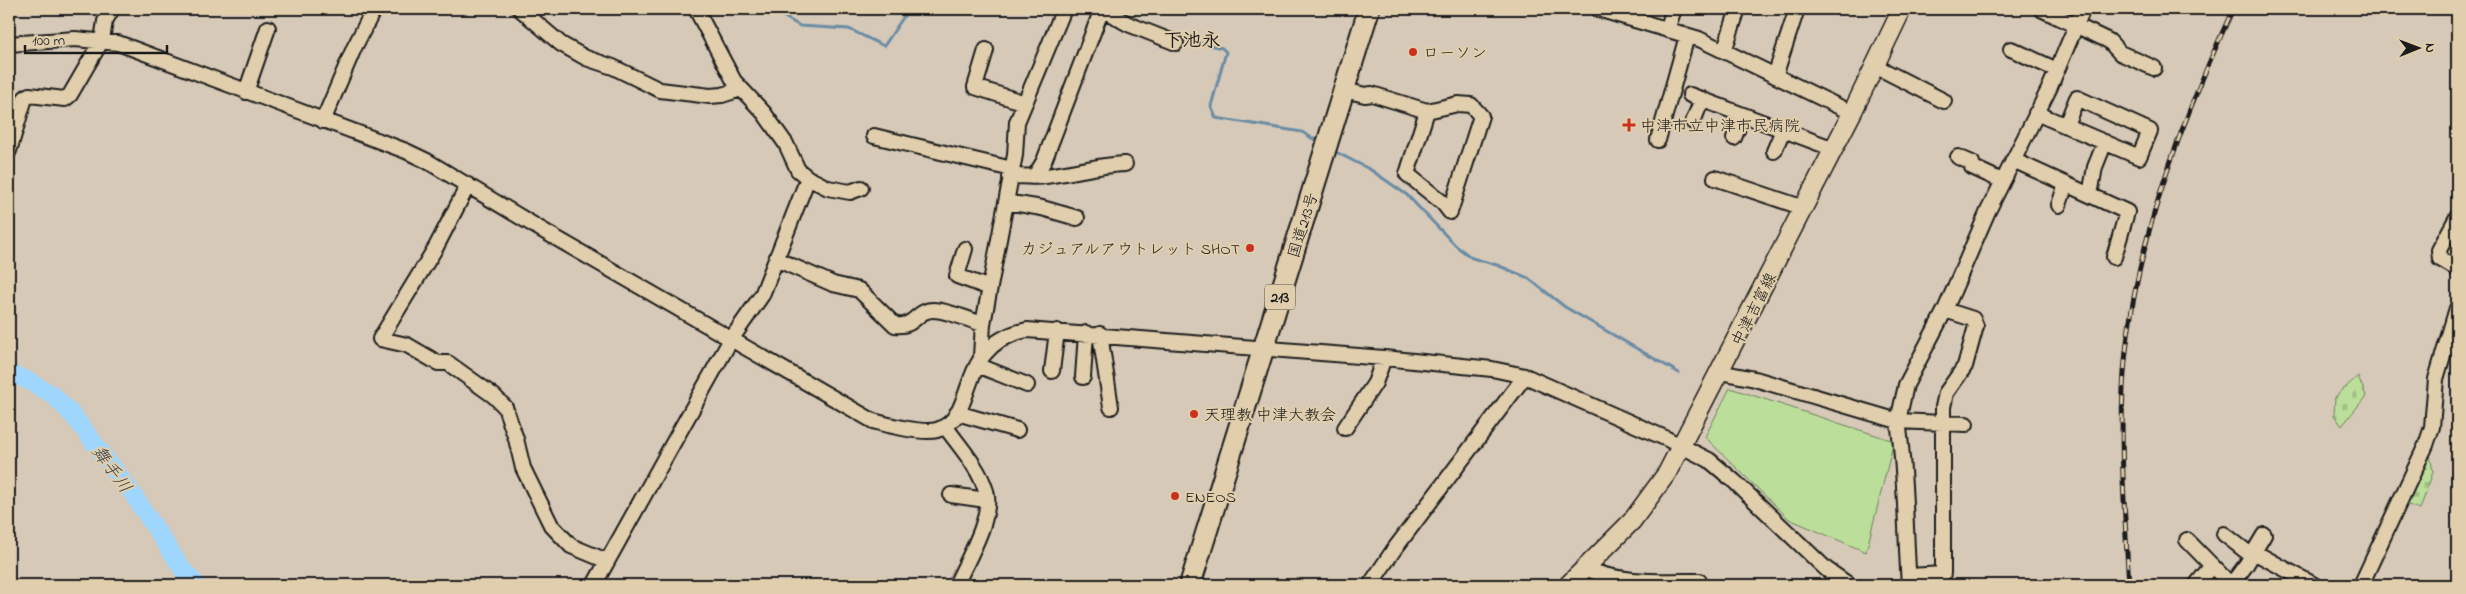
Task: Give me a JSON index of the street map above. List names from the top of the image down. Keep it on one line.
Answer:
{"streets":{"highway":["国道213号","213"],"main road":["中津吉富線"]},"districts":["下池永"],"water":["舞手川"],"places":{"other":["ローソン","カジュアルアウトレット SHOT","天理教 中津大教会","ENEOS"],"health":["中津市立中津市民病院"]},"scale_bar":"100 m","north":"right"}
